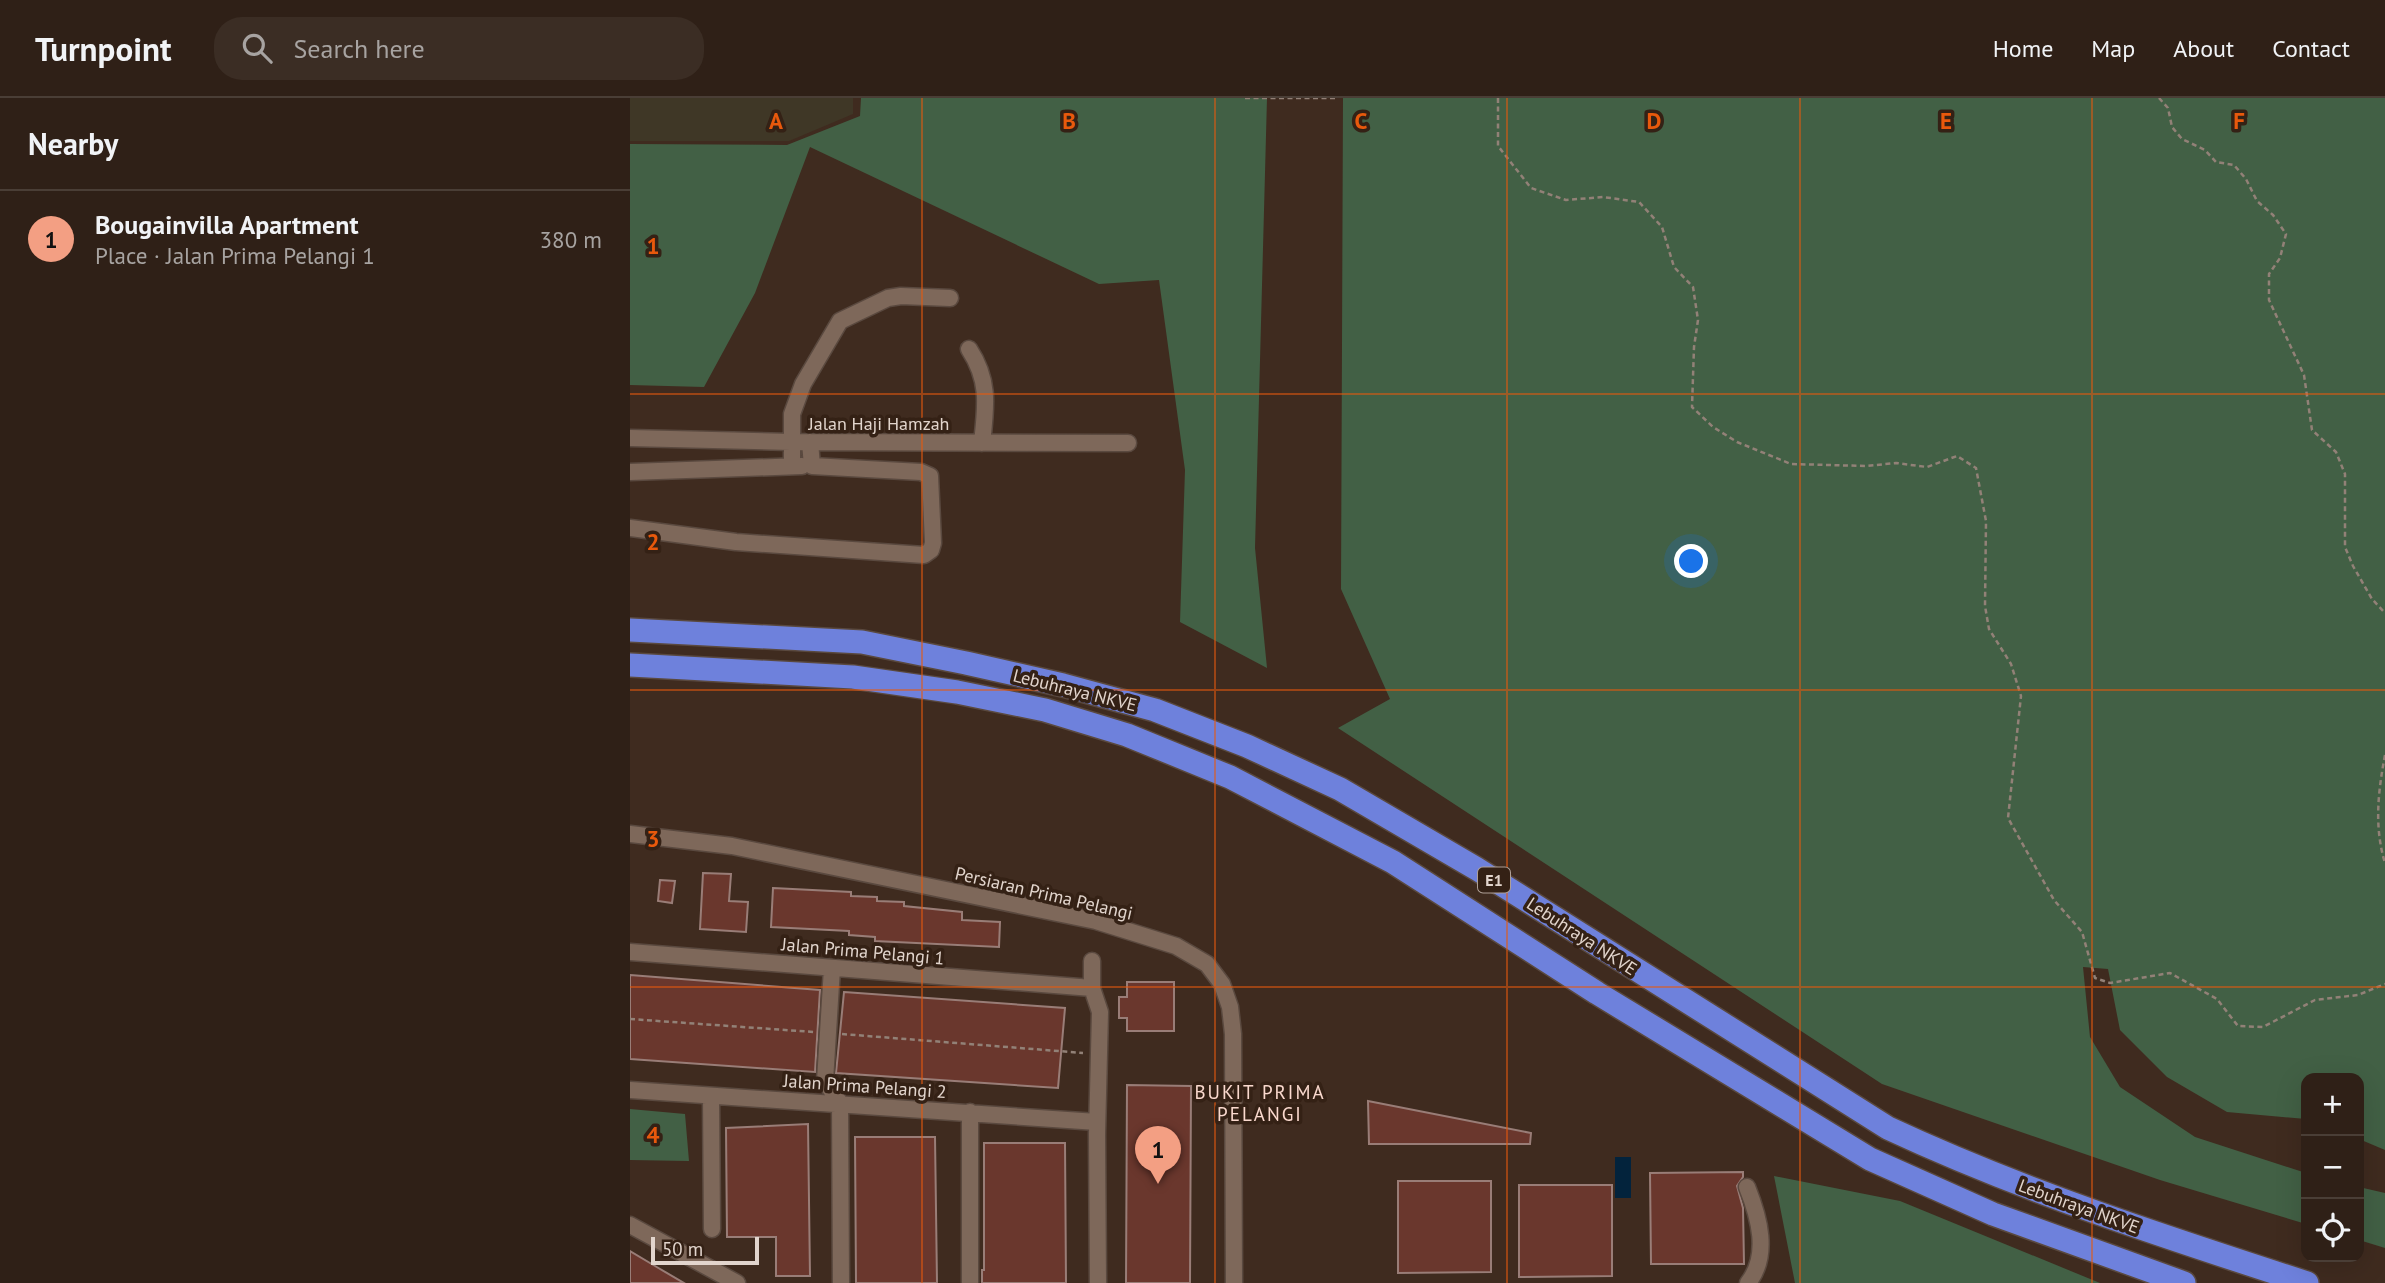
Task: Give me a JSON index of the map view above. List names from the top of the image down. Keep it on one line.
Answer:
{"streets":{"highway":["Lebuhraya NKVE","E1"],"street":["Jalan Haji Hamzah","Persiaran Prima Pelangi","Jalan Prima Pelangi 1","Jalan Prima Pelangi 2"]},"districts":["BUKIT PRIMA PELANGI"],"scale_bar":"50 m","page":{"header":"Turnpoint","search":"Search here","nav":["Home","Map","About","Contact"],"heading":"Nearby","list":[{"mark":"1","name":"Bougainvilla Apartment","note":"Place · Jalan Prima Pelangi 1","value":"380 m"}],"map_buttons":["+","−"],"pins":"1","scale":"50 m"},"grid":{"columns":["A","B","C","D","E","F"],"rows":["1","2","3","4"]}}
